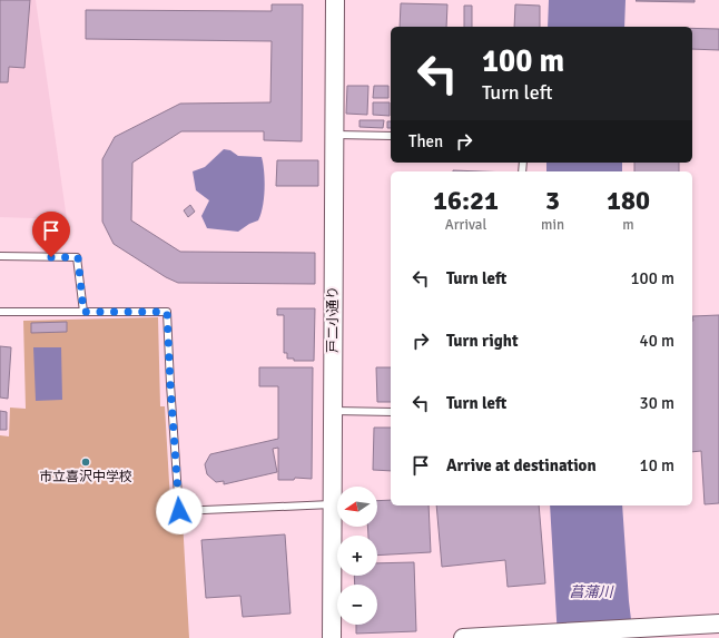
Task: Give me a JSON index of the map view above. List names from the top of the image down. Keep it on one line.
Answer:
{"streets":{"street":["戸二小通り"]},"water":["菖蒲川"],"places":["市立喜沢中学校"],"north":"left","page":{"turn":["100 m","Turn left"],"then":"Then","eta":["16:21","Arrival","3","min","180","m"],"list":[{"name":"Turn left","value":"100 m"},{"name":"Turn right","value":"40 m"},{"name":"Turn left","value":"30 m"},{"name":"Arrive at destination","value":"10 m"}],"map_buttons":["+","−"]}}
